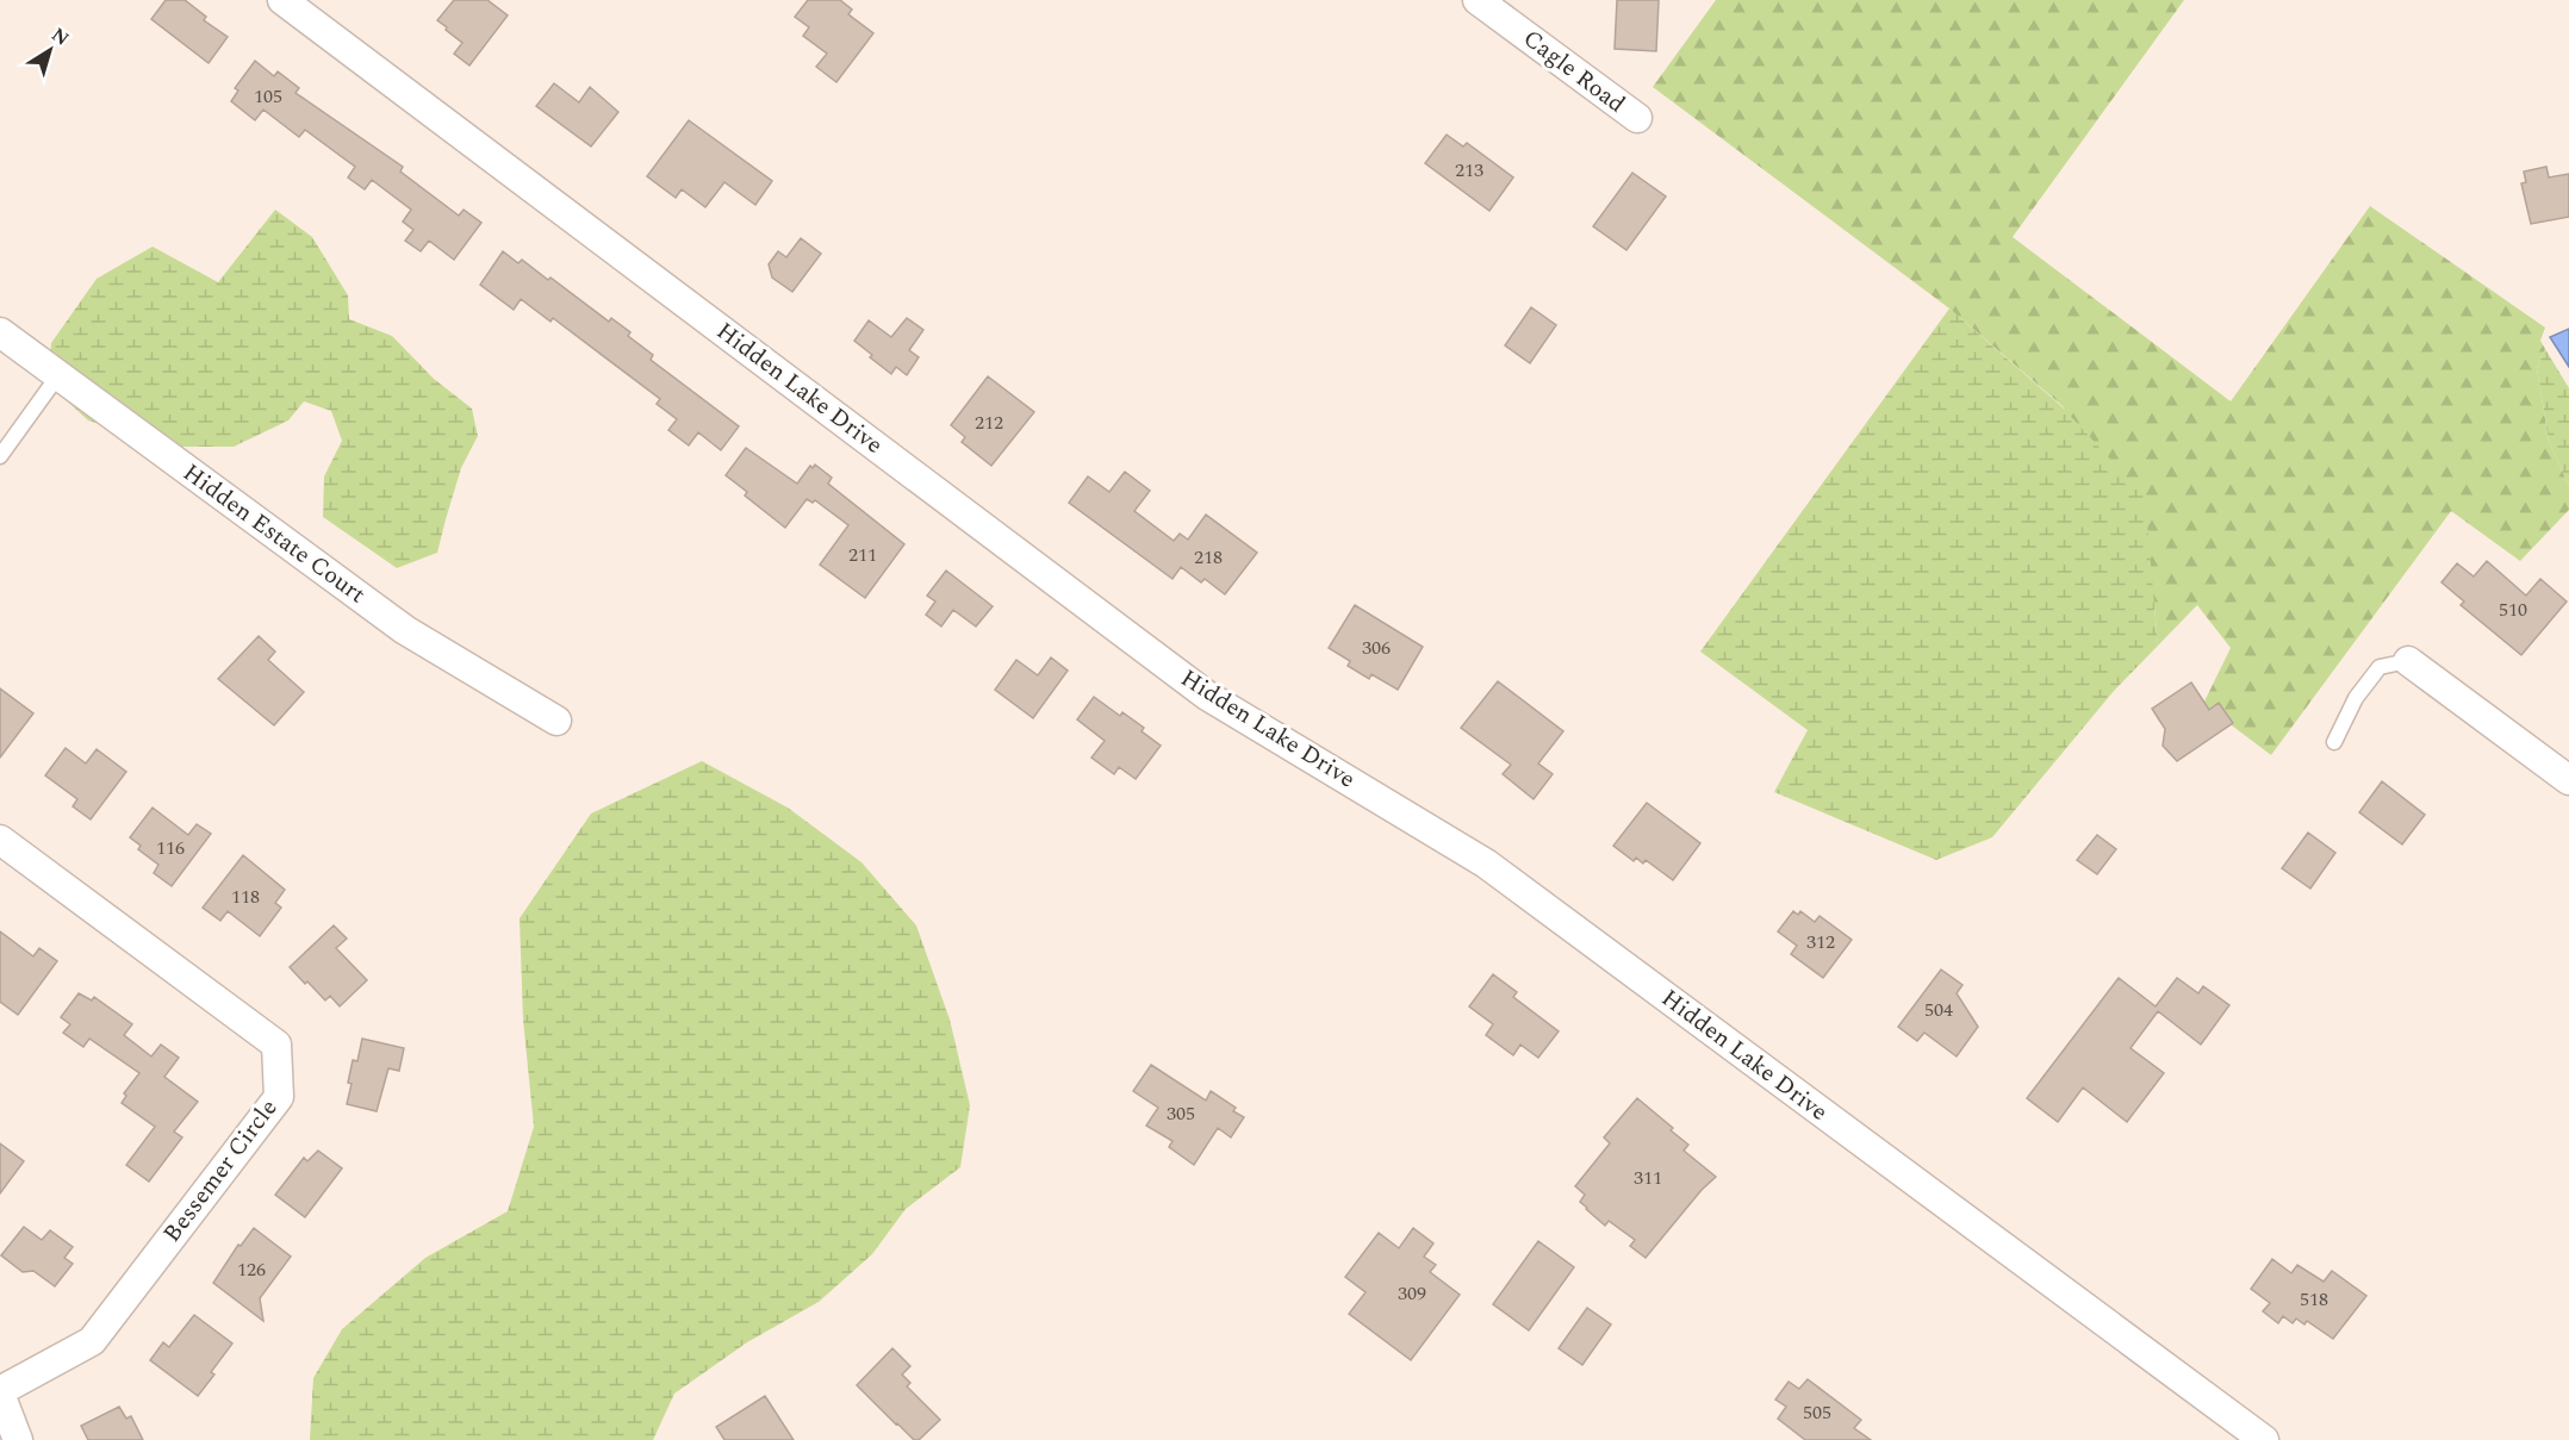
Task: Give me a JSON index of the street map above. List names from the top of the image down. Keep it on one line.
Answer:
{"streets":{"street":["Cagle Road","Hidden Lake Drive","Hidden Estate Court","Bessemer Circle"]},"house_numbers":["105","213","212","211","218","510","306","116","118","312","504","305","311","126","309","518","505"],"north":"top right"}
